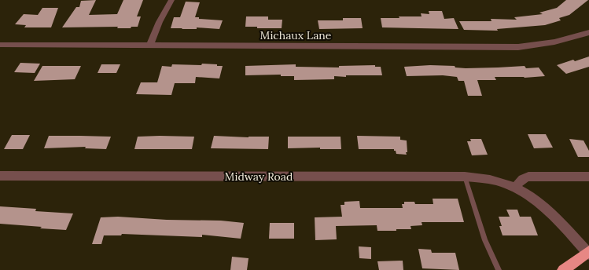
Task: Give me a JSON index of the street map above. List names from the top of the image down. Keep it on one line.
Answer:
{"streets":{"street":["Michaux Lane","Midway Road"]}}
